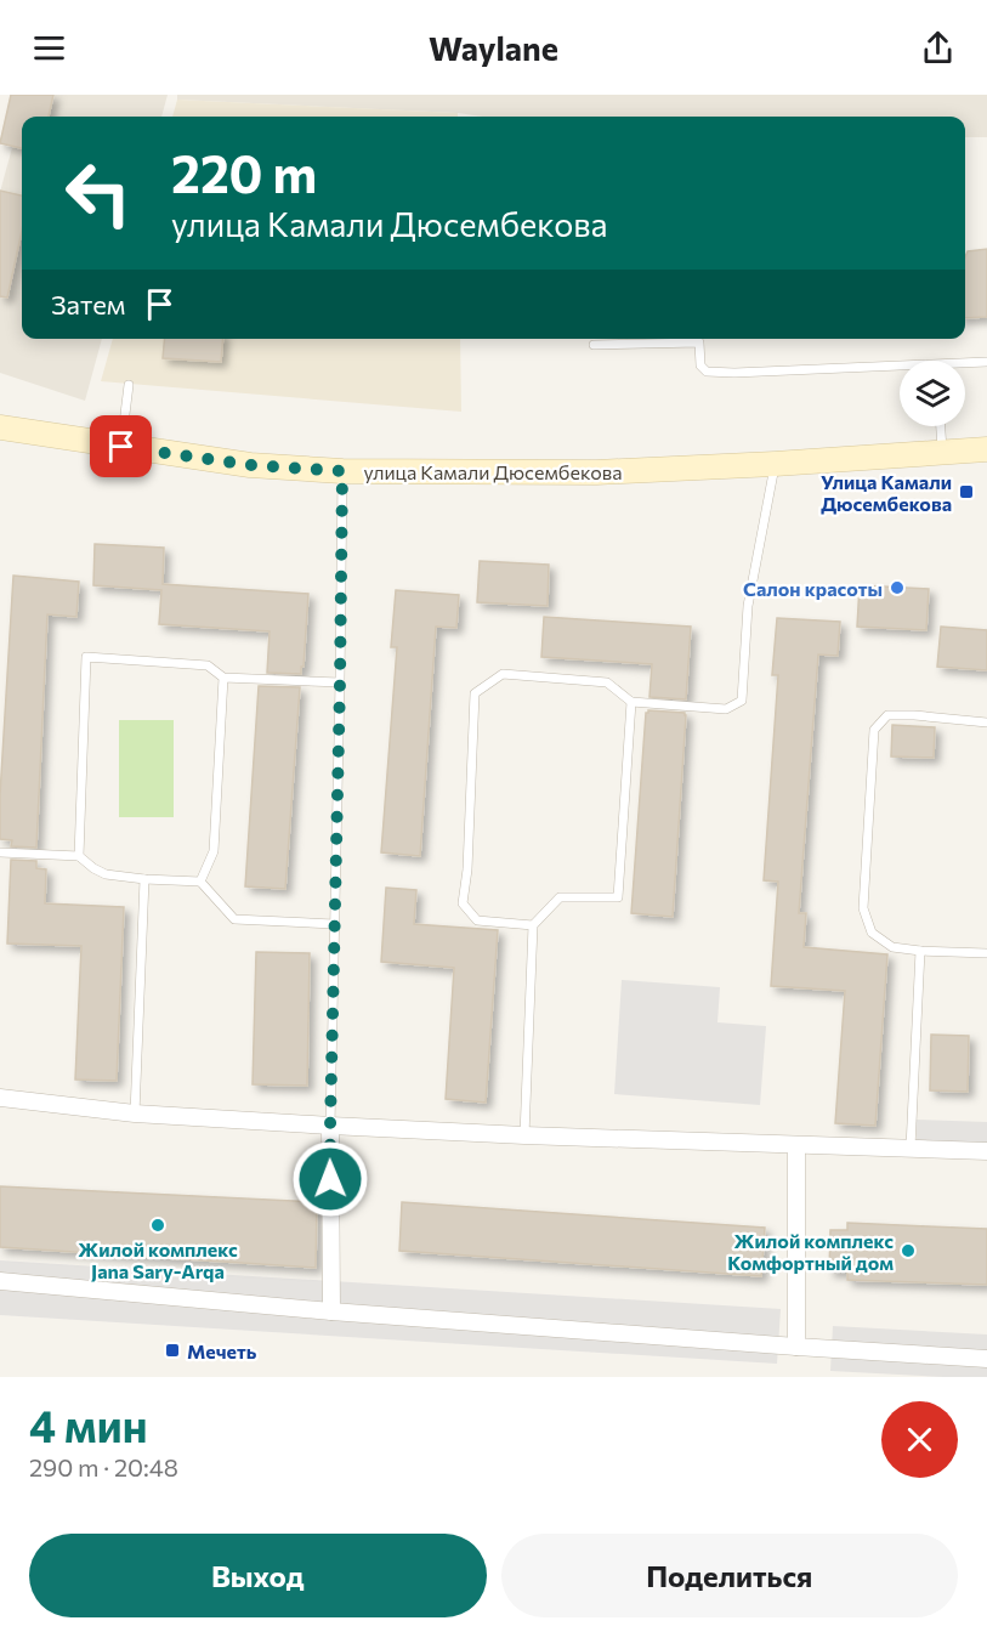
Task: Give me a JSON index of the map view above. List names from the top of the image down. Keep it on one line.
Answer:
{"streets":{"main road":["улица Камали Дюсембекова"]},"places":{"transit":["Улица Камали Дюсембекова","Мечеть"],"other":["Салон красоты","Жилой комплекс Jana Sary-Arqa","Жилой комплекс Комфортный дом"]},"page":{"header":"Waylane","turn":["220 m","улица Камали Дюсембекова"],"then":"Затем","heading":["4 мин","290 m · 20:48"],"buttons":["Выход","Поделиться"]}}
